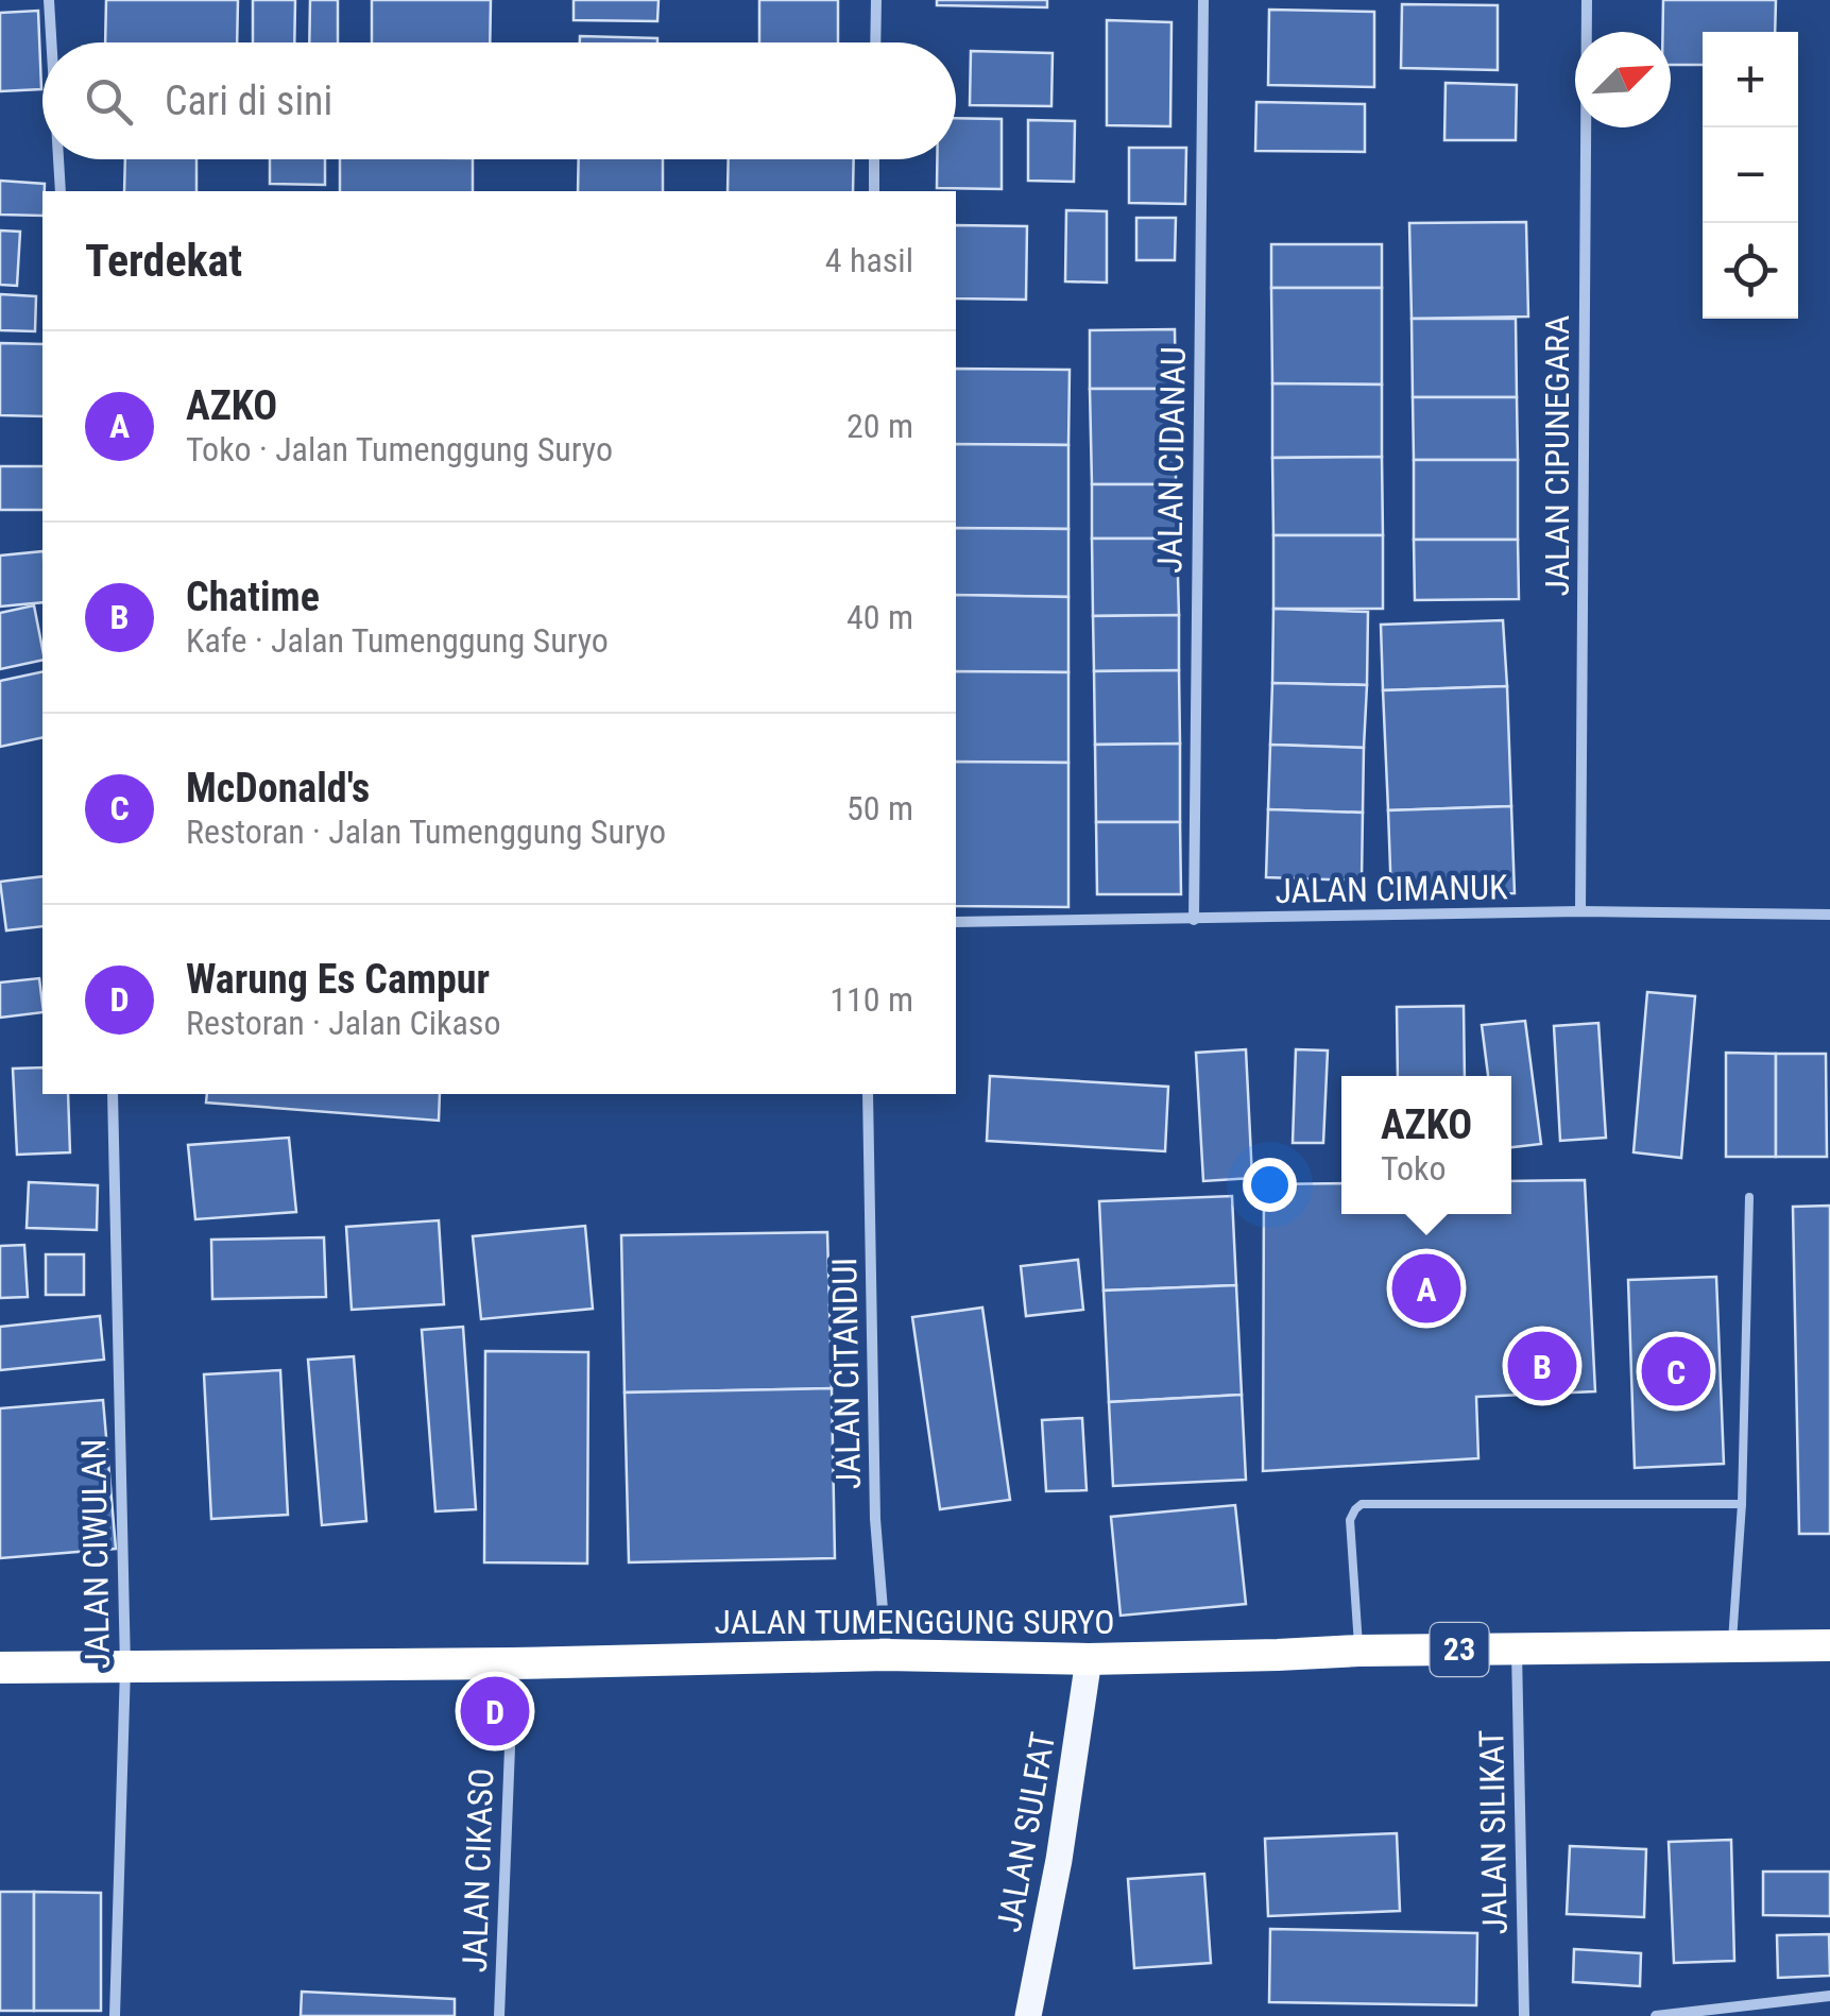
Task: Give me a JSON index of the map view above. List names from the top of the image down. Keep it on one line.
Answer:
{"streets":{"highway":["JALAN TUMENGGUNG SURYO","23"],"main road":["JALAN SULFAT"],"street":["JALAN CIPUNEGARA","JALAN CIDANAU","JALAN CIMANUK","JALAN CITANDUI","JALAN CIWULAN","JALAN SILIKAT","JALAN CIKASO"]},"crossings":[["JALAN CIPUNEGARA","JALAN CIMANUK"],["JALAN CIDANAU","JALAN CIMANUK"],["JALAN CITANDUI","JALAN TUMENGGUNG SURYO"],["JALAN CIWULAN","JALAN TUMENGGUNG SURYO"],["JALAN TUMENGGUNG SURYO","JALAN SULFAT"],["JALAN TUMENGGUNG SURYO","JALAN SILIKAT"],["JALAN TUMENGGUNG SURYO","JALAN CIKASO"]],"north":"top right","page":{"map_buttons":["+","−"],"search":"Cari di sini","heading":["Terdekat","4 hasil"],"list":[{"mark":"A","name":"AZKO","note":"Toko · Jalan Tumenggung Suryo","value":"20 m"},{"mark":"B","name":"Chatime","note":"Kafe · Jalan Tumenggung Suryo","value":"40 m"},{"mark":"C","name":"McDonald's","note":"Restoran · Jalan Tumenggung Suryo","value":"50 m"},{"mark":"D","name":"Warung Es Campur","note":"Restoran · Jalan Cikaso","value":"110 m"}],"popup":["AZKO","Toko"],"pins":["A","B","C","D"]}}
